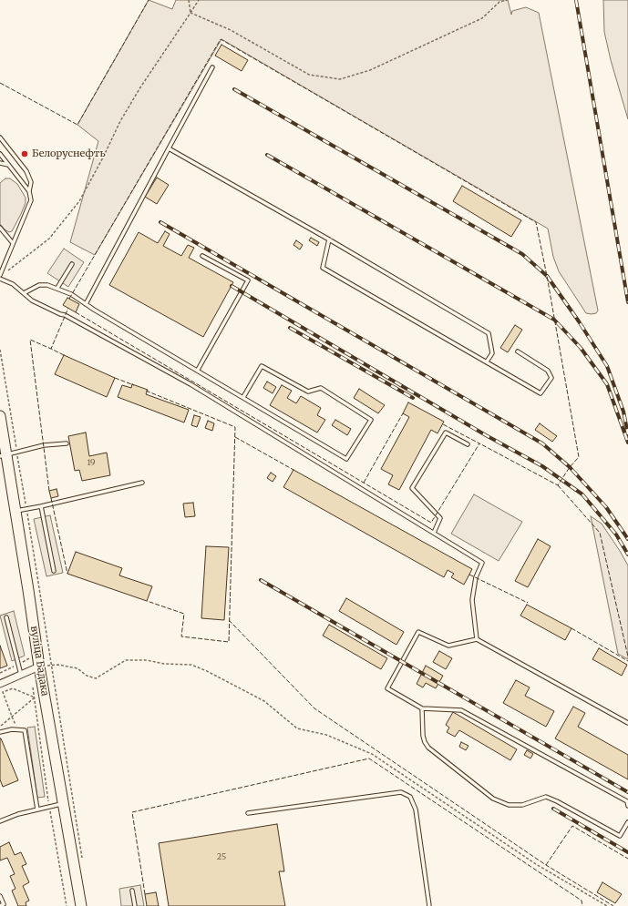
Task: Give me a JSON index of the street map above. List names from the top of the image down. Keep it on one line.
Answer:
{"streets":{"main road":["вуліца Бадака"]},"places":["Белоруснефть"],"house_numbers":["19","25"]}
